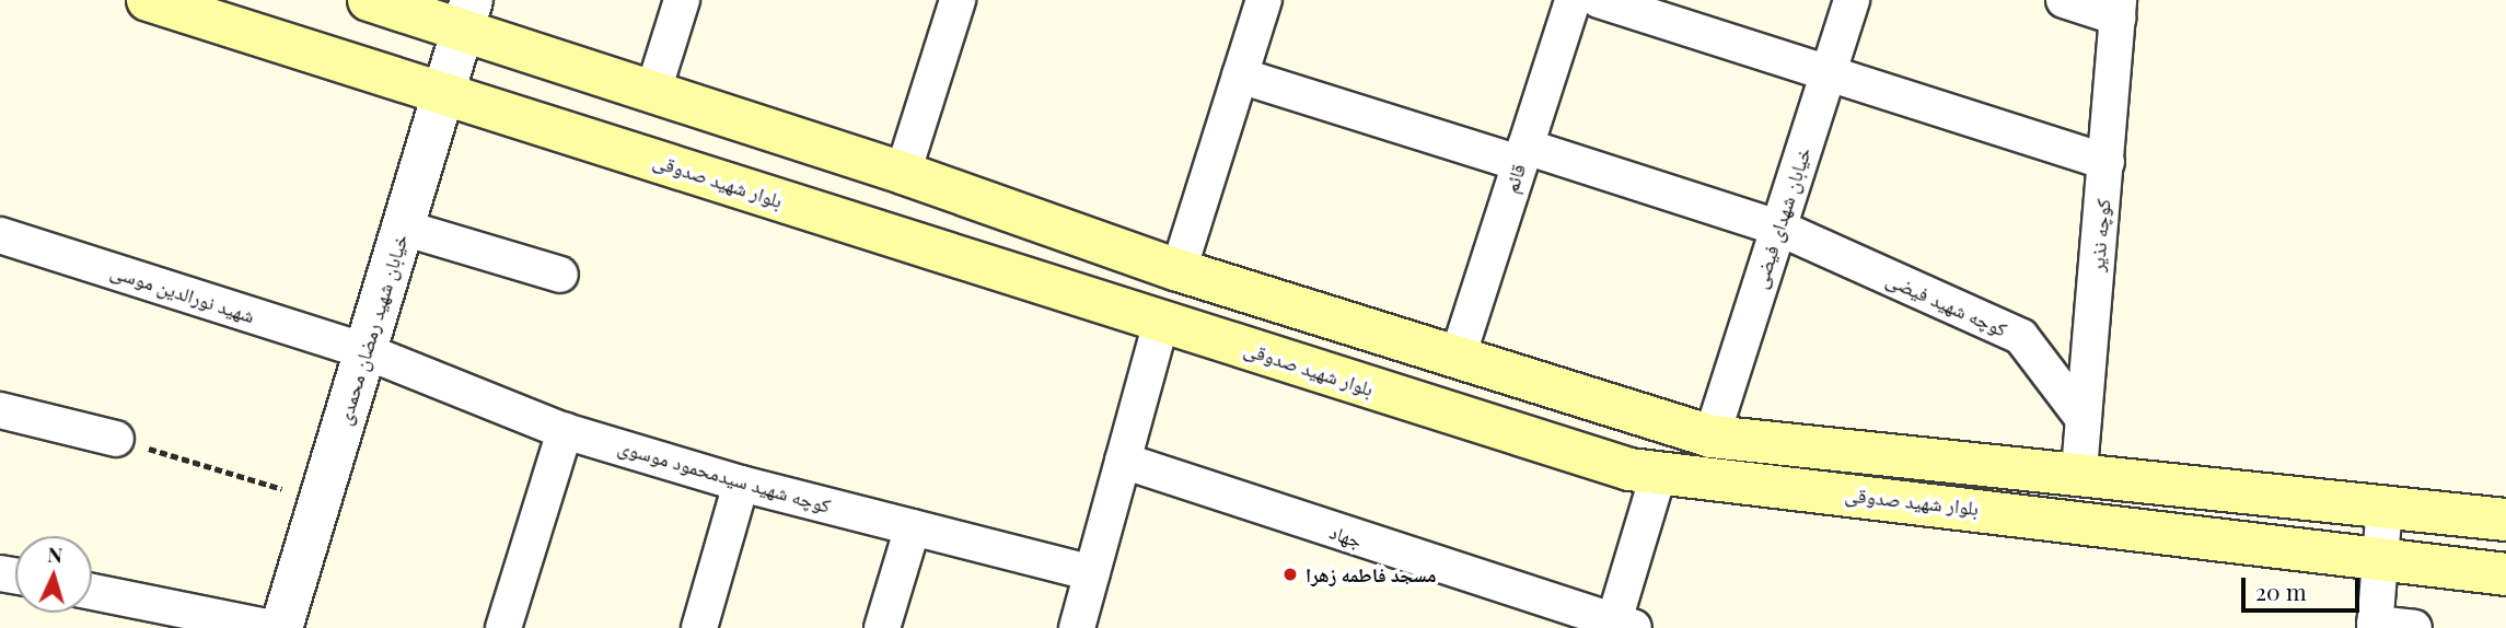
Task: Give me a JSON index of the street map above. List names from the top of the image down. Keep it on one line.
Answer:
{"streets":{"main road":["بلوار شهید صدوقی"],"street":["قائم","خیابان شهدای فیضی","کوچه نذیر","شهید نورالدین موسی","کوچه شهید فیضی","خیابان شهید رمضان محمدی","کوچه شهید سیدمحمود موسوی","جهاد"]},"crossings":[["قائم","کوچه شهید فیضی"],["بلوار شهید صدوقی","خیابان شهید رمضان محمدی"],["خیابان شهدای فیضی","کوچه شهید فیضی"],["کوچه نذیر","کوچه شهید فیضی"],["شهید نورالدین موسی","خیابان شهید رمضان محمدی"],["شهید نورالدین موسی","کوچه شهید سیدمحمود موسوی"],["خیابان شهید رمضان محمدی","کوچه شهید سیدمحمود موسوی"]],"places":["مسجد فاطمه زهرا"],"scale_bar":"20 m","north":"top"}
